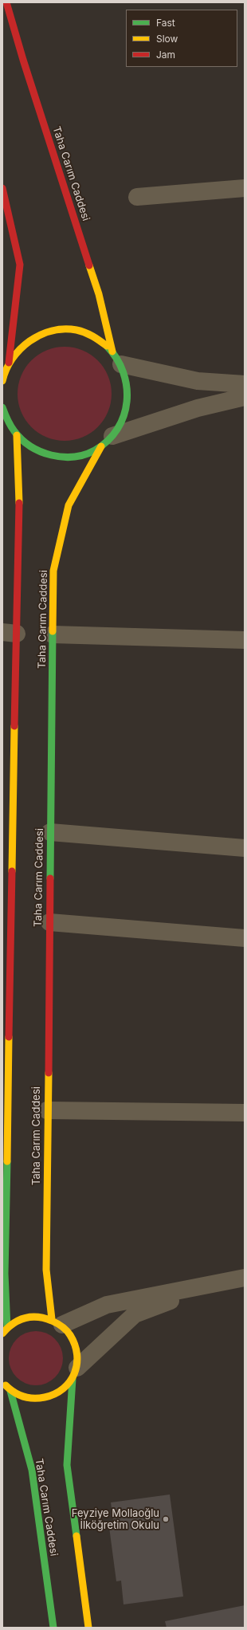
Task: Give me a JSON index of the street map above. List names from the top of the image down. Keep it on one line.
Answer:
{"streets":{"main road":["Taha Carım Caddesi"]},"places":["Feyziye Mollaoğlu İlköğretim Okulu"],"legend":["Fast","Slow","Jam"]}
